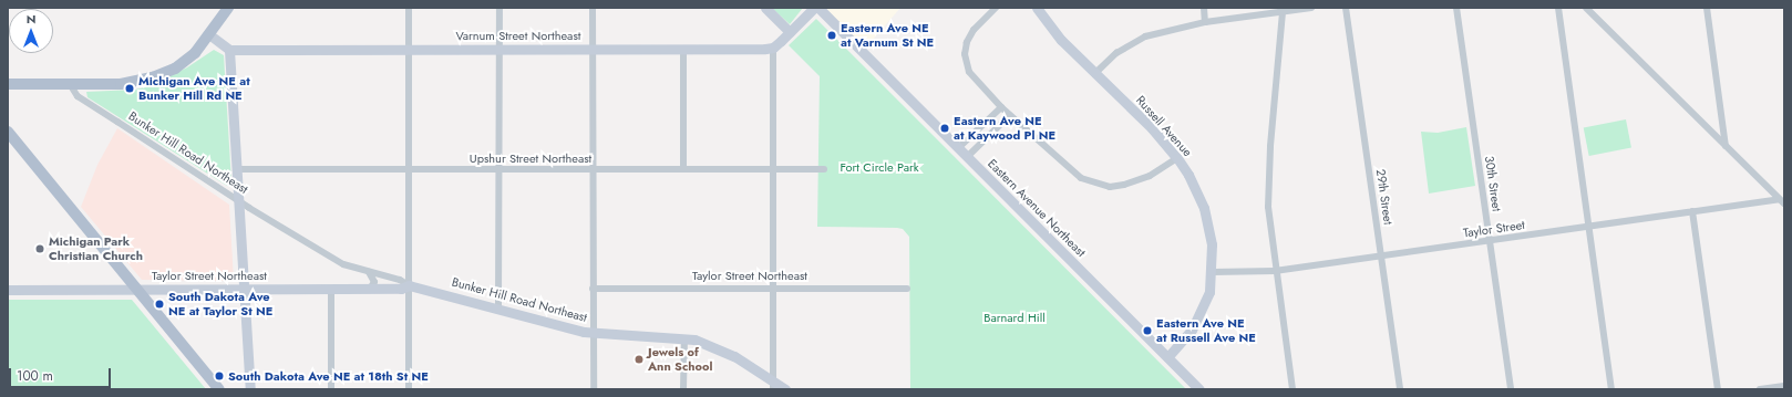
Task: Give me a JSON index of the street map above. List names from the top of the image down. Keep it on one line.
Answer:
{"streets":{"street":["Varnum Street Northeast","Russell Avenue","Bunker Hill Road Northeast","Upshur Street Northeast","30th Street","29th Street","Eastern Avenue Northeast","Taylor Street","Taylor Street Northeast"]},"crossings":[["Russell Avenue","Eastern Avenue Northeast"],["Russell Avenue","Taylor Street"],["Bunker Hill Road Northeast","Taylor Street Northeast"],["30th Street","Taylor Street"],["29th Street","Taylor Street"]],"parks":["Fort Circle Park","Barnard Hill"],"places":["Eastern Ave NE at Varnum St NE","Michigan Ave NE at Bunker Hill Rd NE","Eastern Ave NE at Kaywood Pl NE","Michigan Park Christian Church","South Dakota Ave NE at Taylor St NE","Eastern Ave NE at Russell Ave NE","Jewels of Ann School","South Dakota Ave NE at 18th St NE"],"scale_bar":"100 m","north":"top"}
